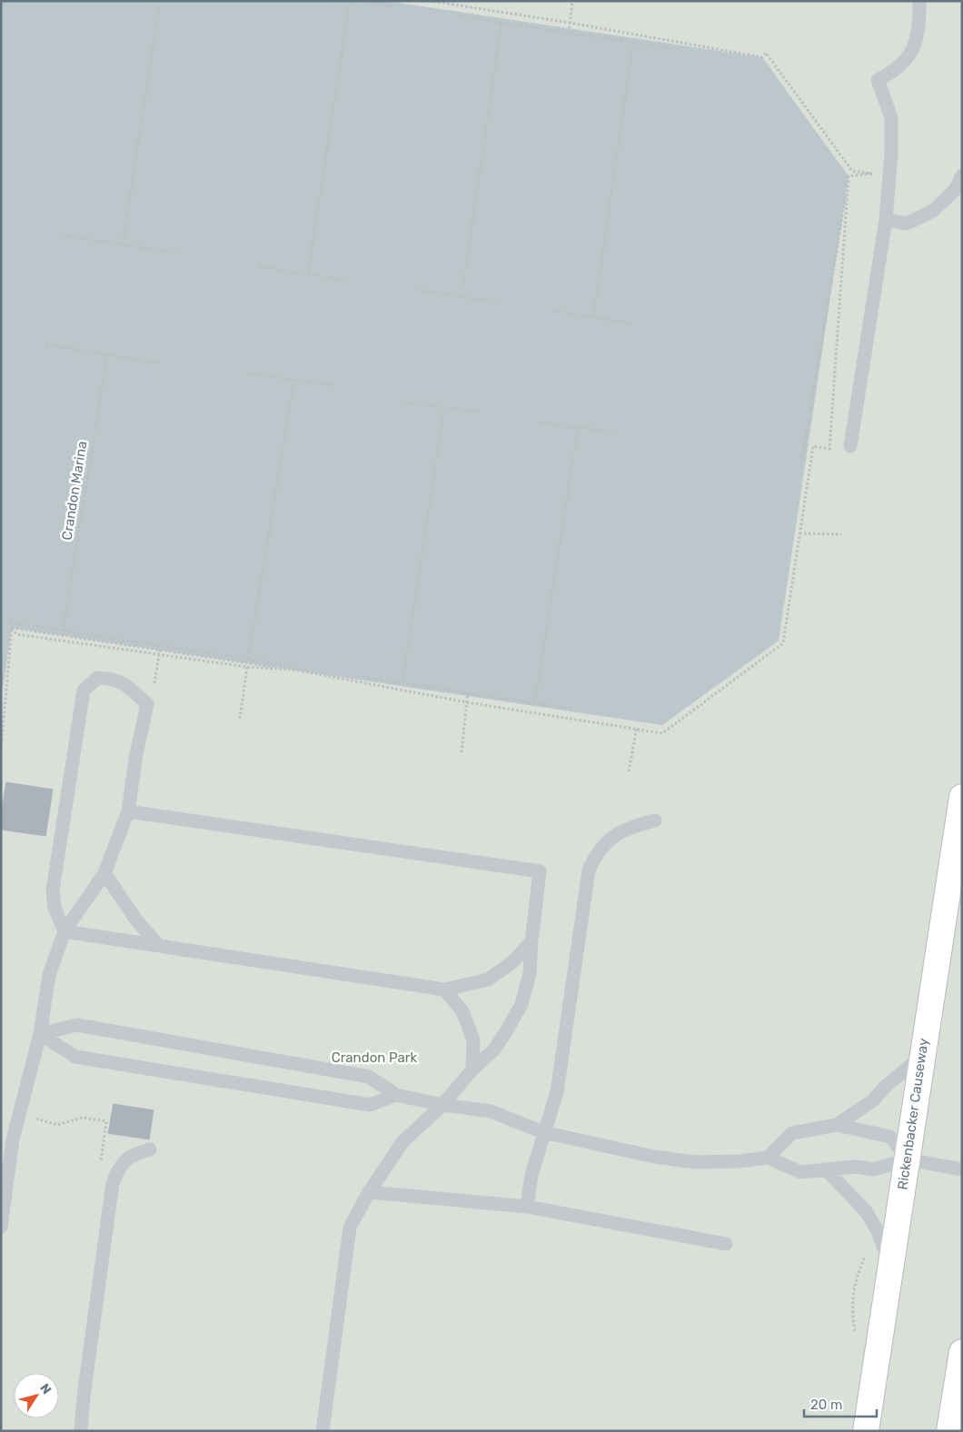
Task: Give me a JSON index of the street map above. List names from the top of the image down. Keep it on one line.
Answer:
{"streets":{"main road":["Rickenbacker Causeway"],"path":["Crandon Marina"]},"parks":["Crandon Park"],"scale_bar":"20 m","north":"top right"}
